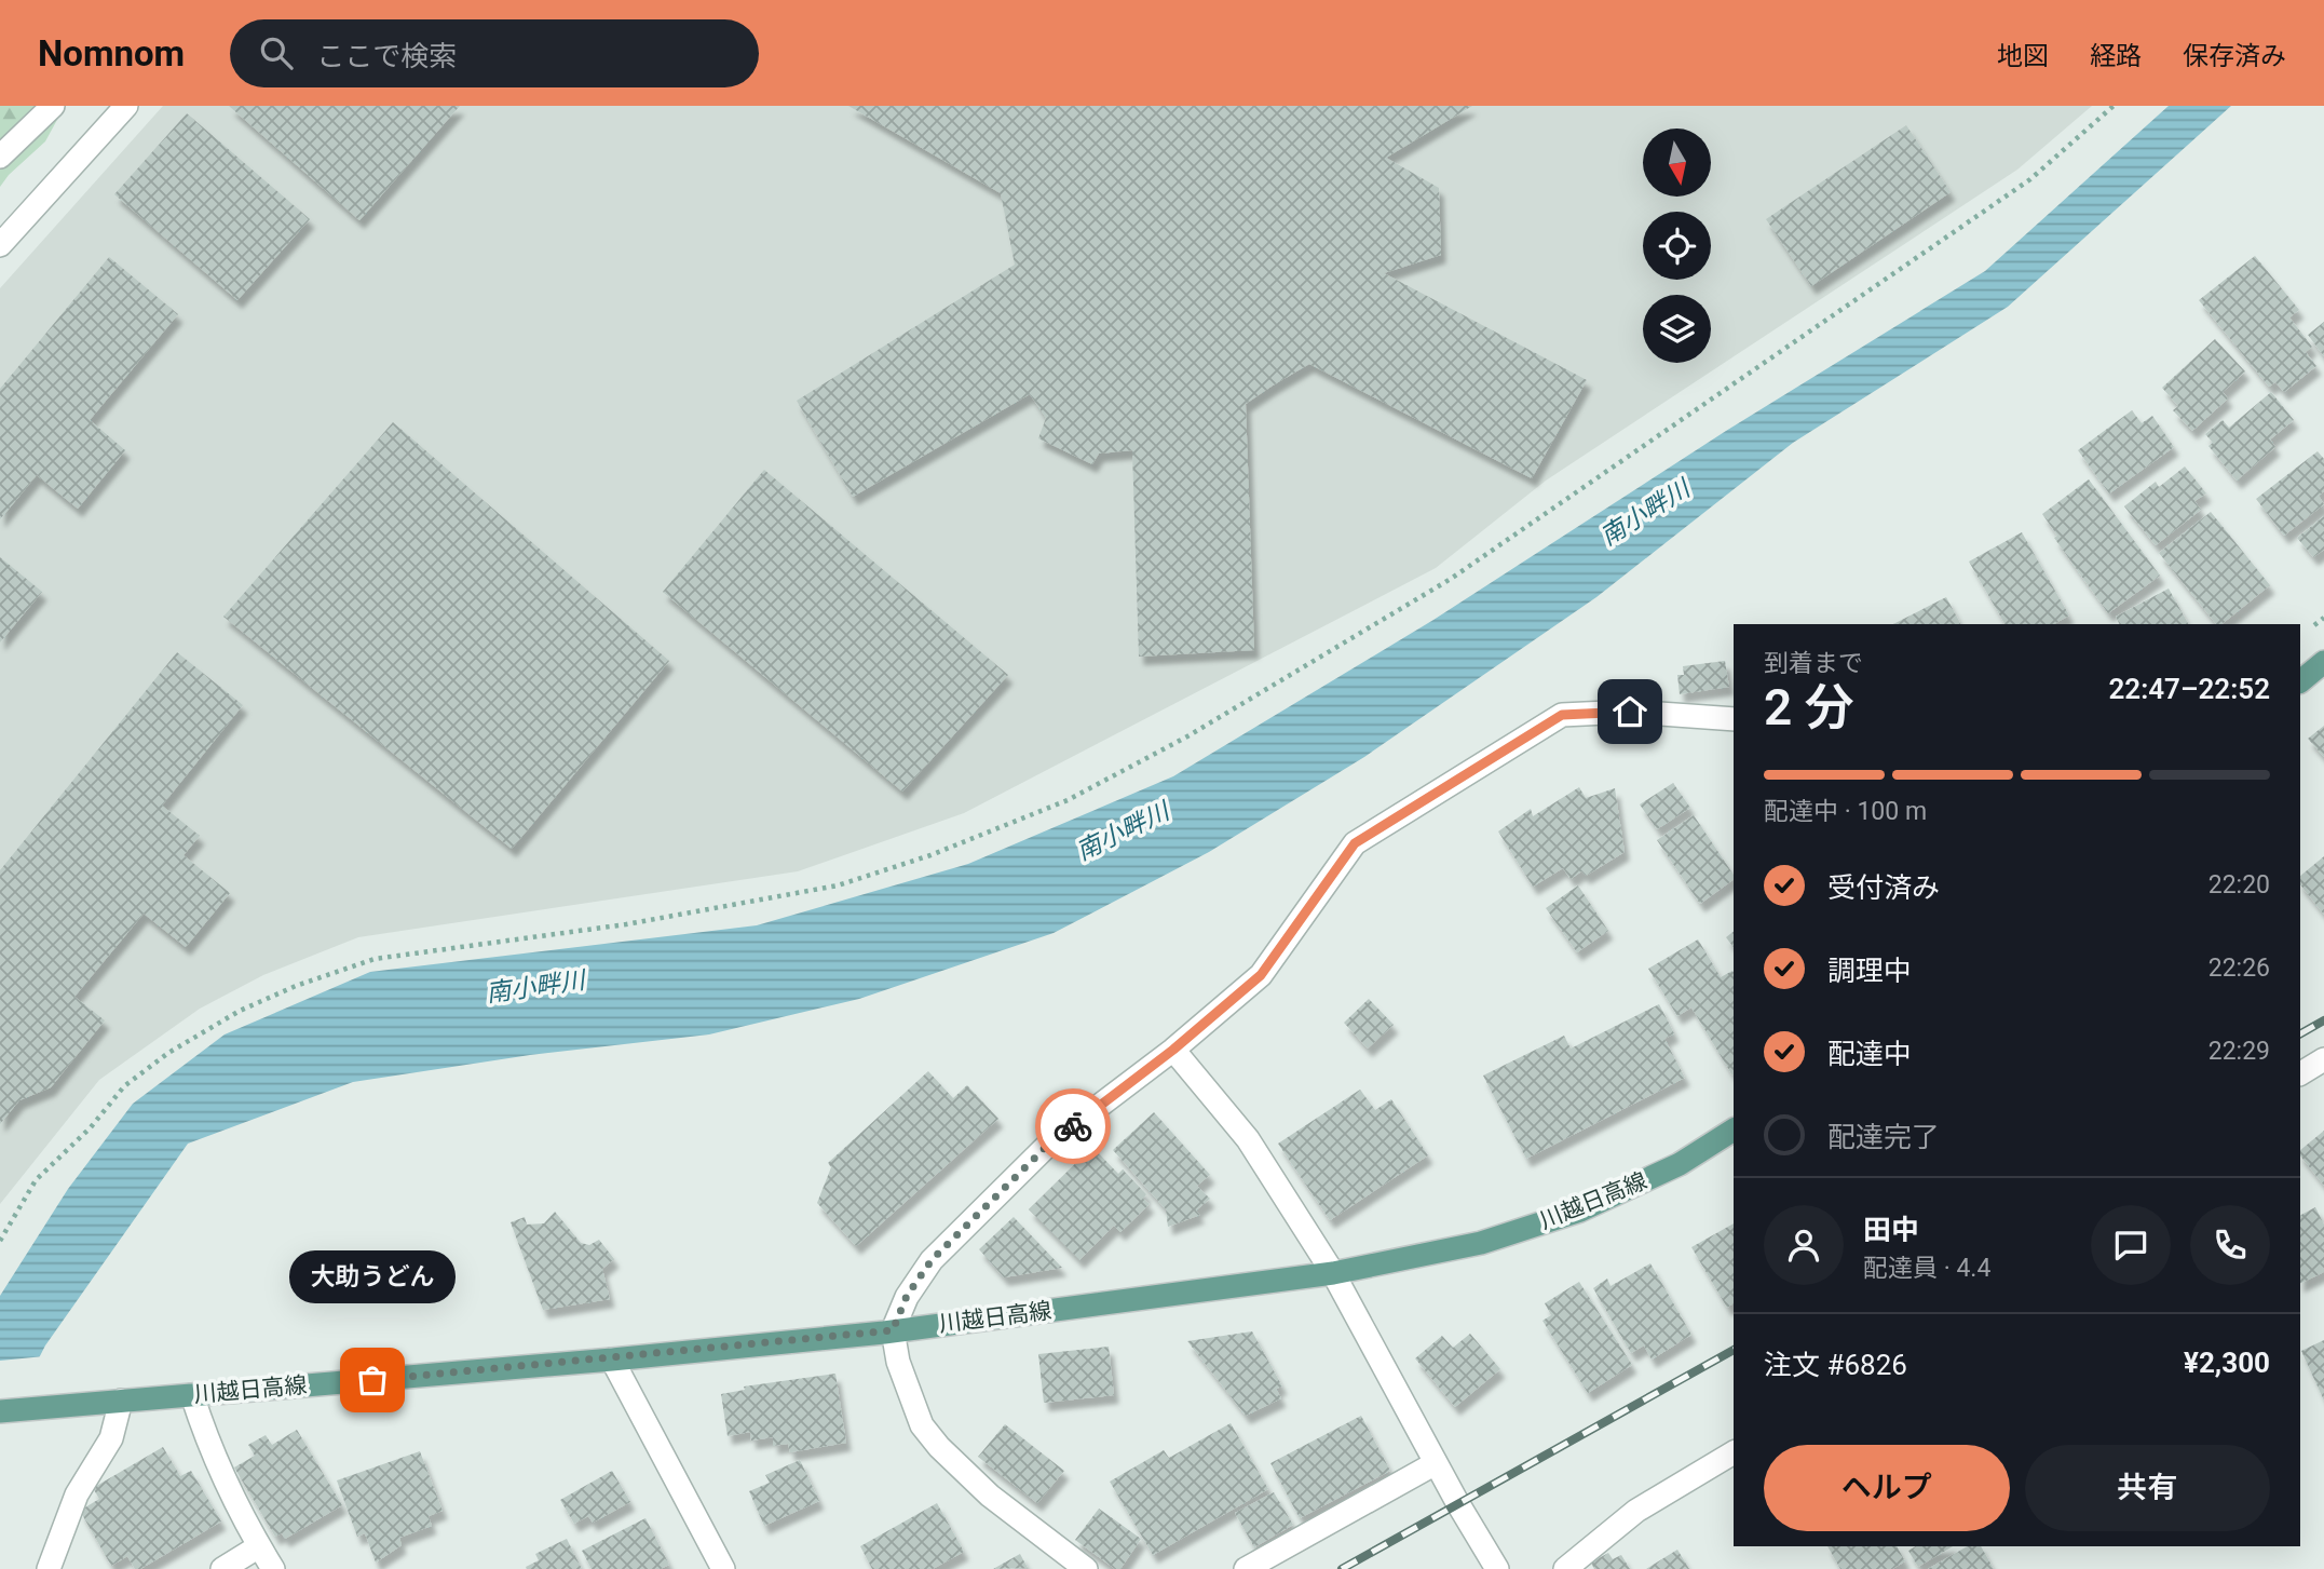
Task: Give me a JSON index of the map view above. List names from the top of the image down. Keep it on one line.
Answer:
{"streets":{"main road":["川越日高線"]},"water":["南小畔川"],"places":["大助うどん"],"north":"bottom","page":{"header":"Nomnom","search":"ここで検索","nav":["地図","経路","保存済み"],"heading":["2 分","到着まで","22:47–22:52"],"panel":["田中","配達員 · 4.4","注文 #6826","¥2,300"],"bar":"配達中 · 100 m","list":[["受付済み","22:20"],["調理中","22:26"],["配達中","22:29"],"配達完了"],"bubble":"大助うどん","buttons":["ヘルプ","共有"]}}
